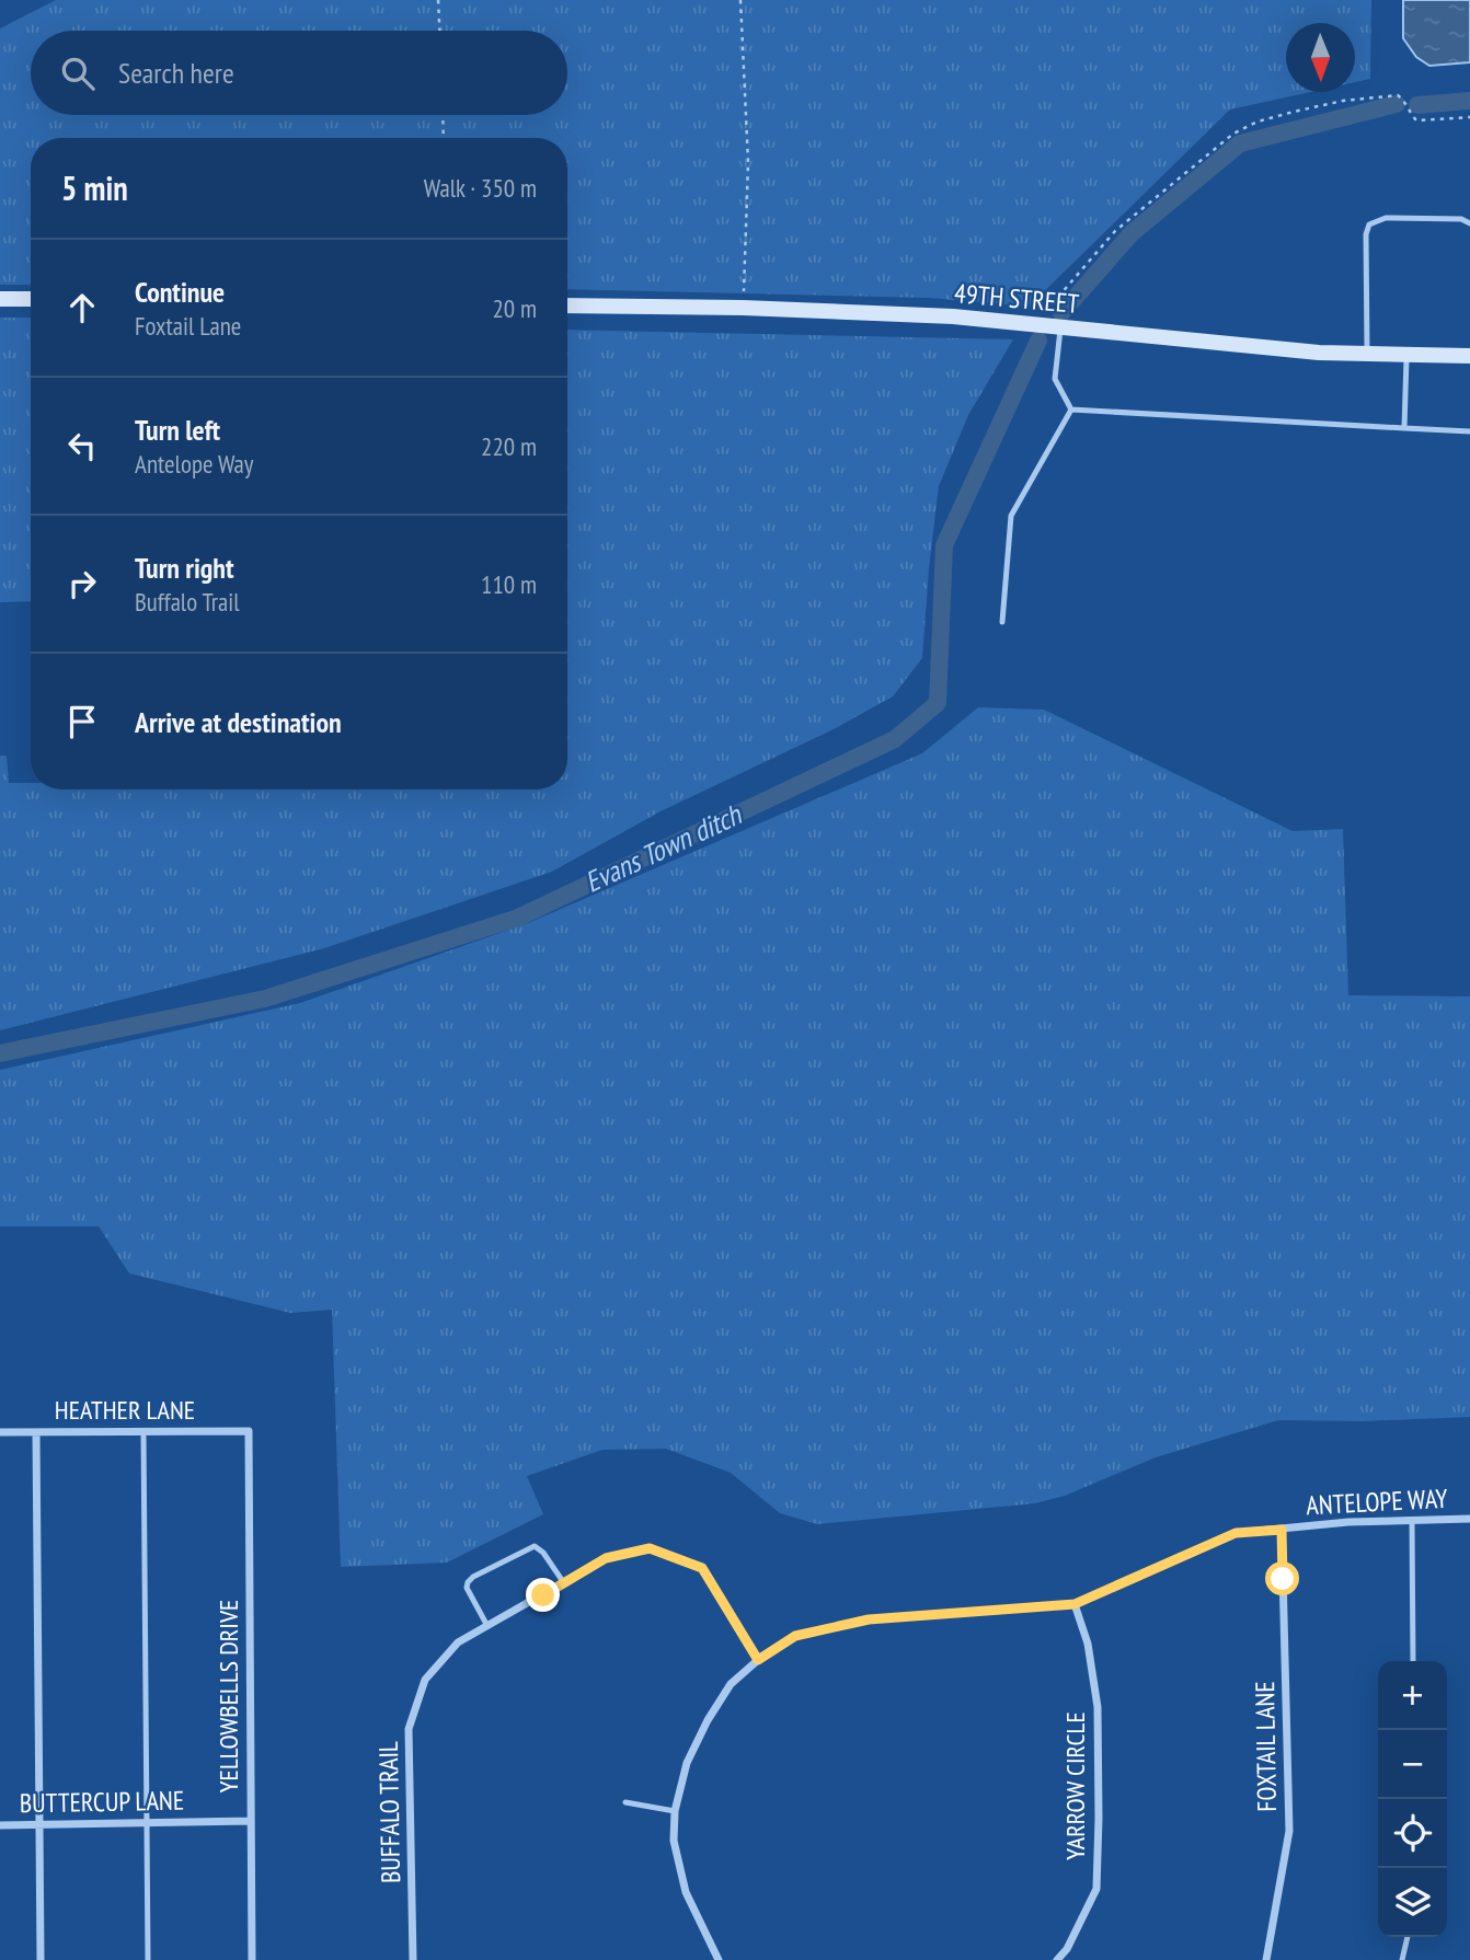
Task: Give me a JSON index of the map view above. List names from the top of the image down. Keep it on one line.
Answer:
{"streets":{"street":["49TH STREET","HEATHER LANE","ANTELOPE WAY","YELLOWBELLS DRIVE","FOXTAIL LANE","YARROW CIRCLE","BUTTERCUP LANE","BUFFALO TRAIL"]},"crossings":[["HEATHER LANE","YELLOWBELLS DRIVE"],["ANTELOPE WAY","FOXTAIL LANE"],["ANTELOPE WAY","YARROW CIRCLE"],["ANTELOPE WAY","BUFFALO TRAIL"],["YELLOWBELLS DRIVE","BUTTERCUP LANE"]],"water":["Evans Town ditch"],"north":"bottom","page":{"search":"Search here","heading":["5 min","Walk · 350 m"],"list":[["Continue","Foxtail Lane","20 m"],["Turn left","Antelope Way","220 m"],["Turn right","Buffalo Trail","110 m"],"Arrive at destination"],"map_buttons":["+","−"]}}
